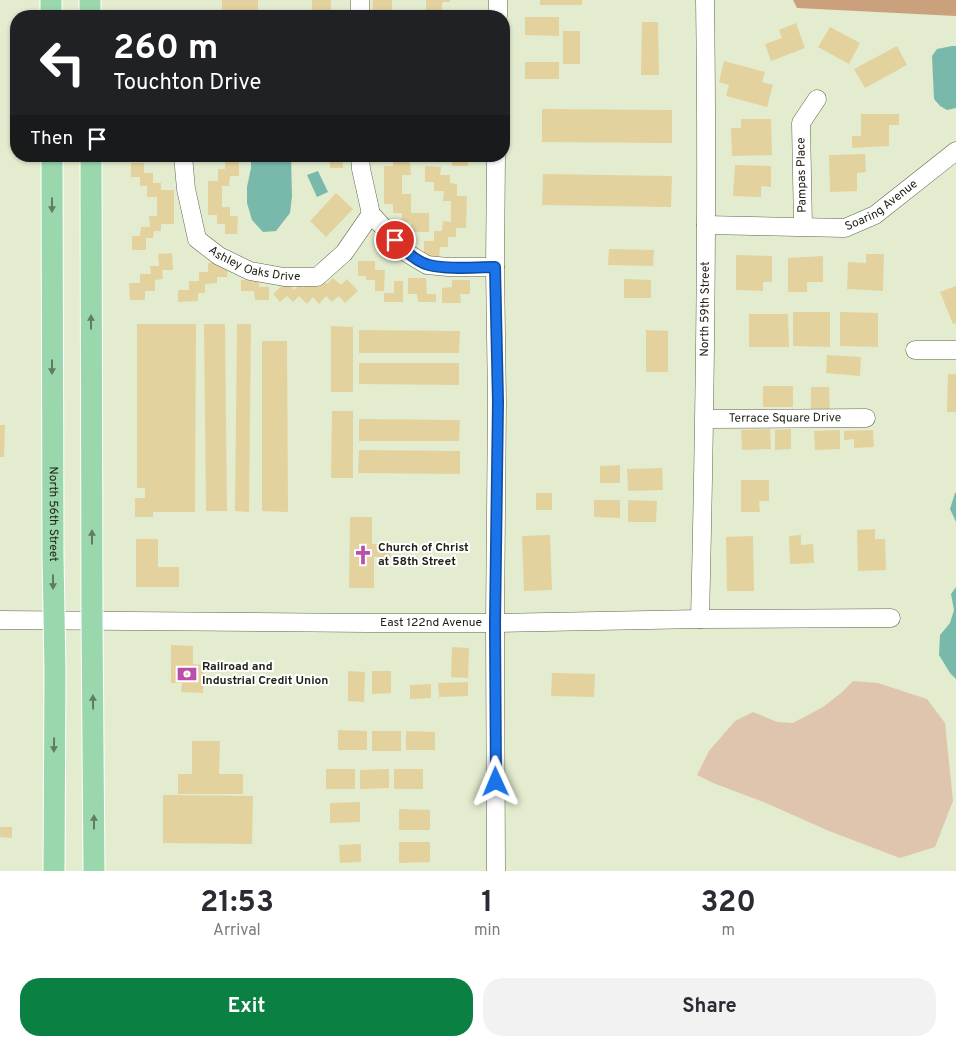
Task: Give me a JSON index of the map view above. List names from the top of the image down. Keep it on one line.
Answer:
{"streets":{"main road":["North 56th Street"],"street":["Pampas Place","Soaring Avenue","Ashley Oaks Drive","North 59th Street","Terrace Square Drive","East 122nd Avenue"]},"crossings":[["Pampas Place","Soaring Avenue"],["Soaring Avenue","North 59th Street"],["North 59th Street","Terrace Square Drive"],["North 59th Street","East 122nd Avenue"],["North 56th Street","East 122nd Avenue"]],"places":{"church":["Church of Christ at 58th Street"],"bank":["Railroad and Industrial Credit Union"]},"page":{"turn":["260 m","Touchton Drive"],"then":"Then","eta":["21:53","Arrival","1","min","320","m"],"buttons":["Exit","Share"]}}
